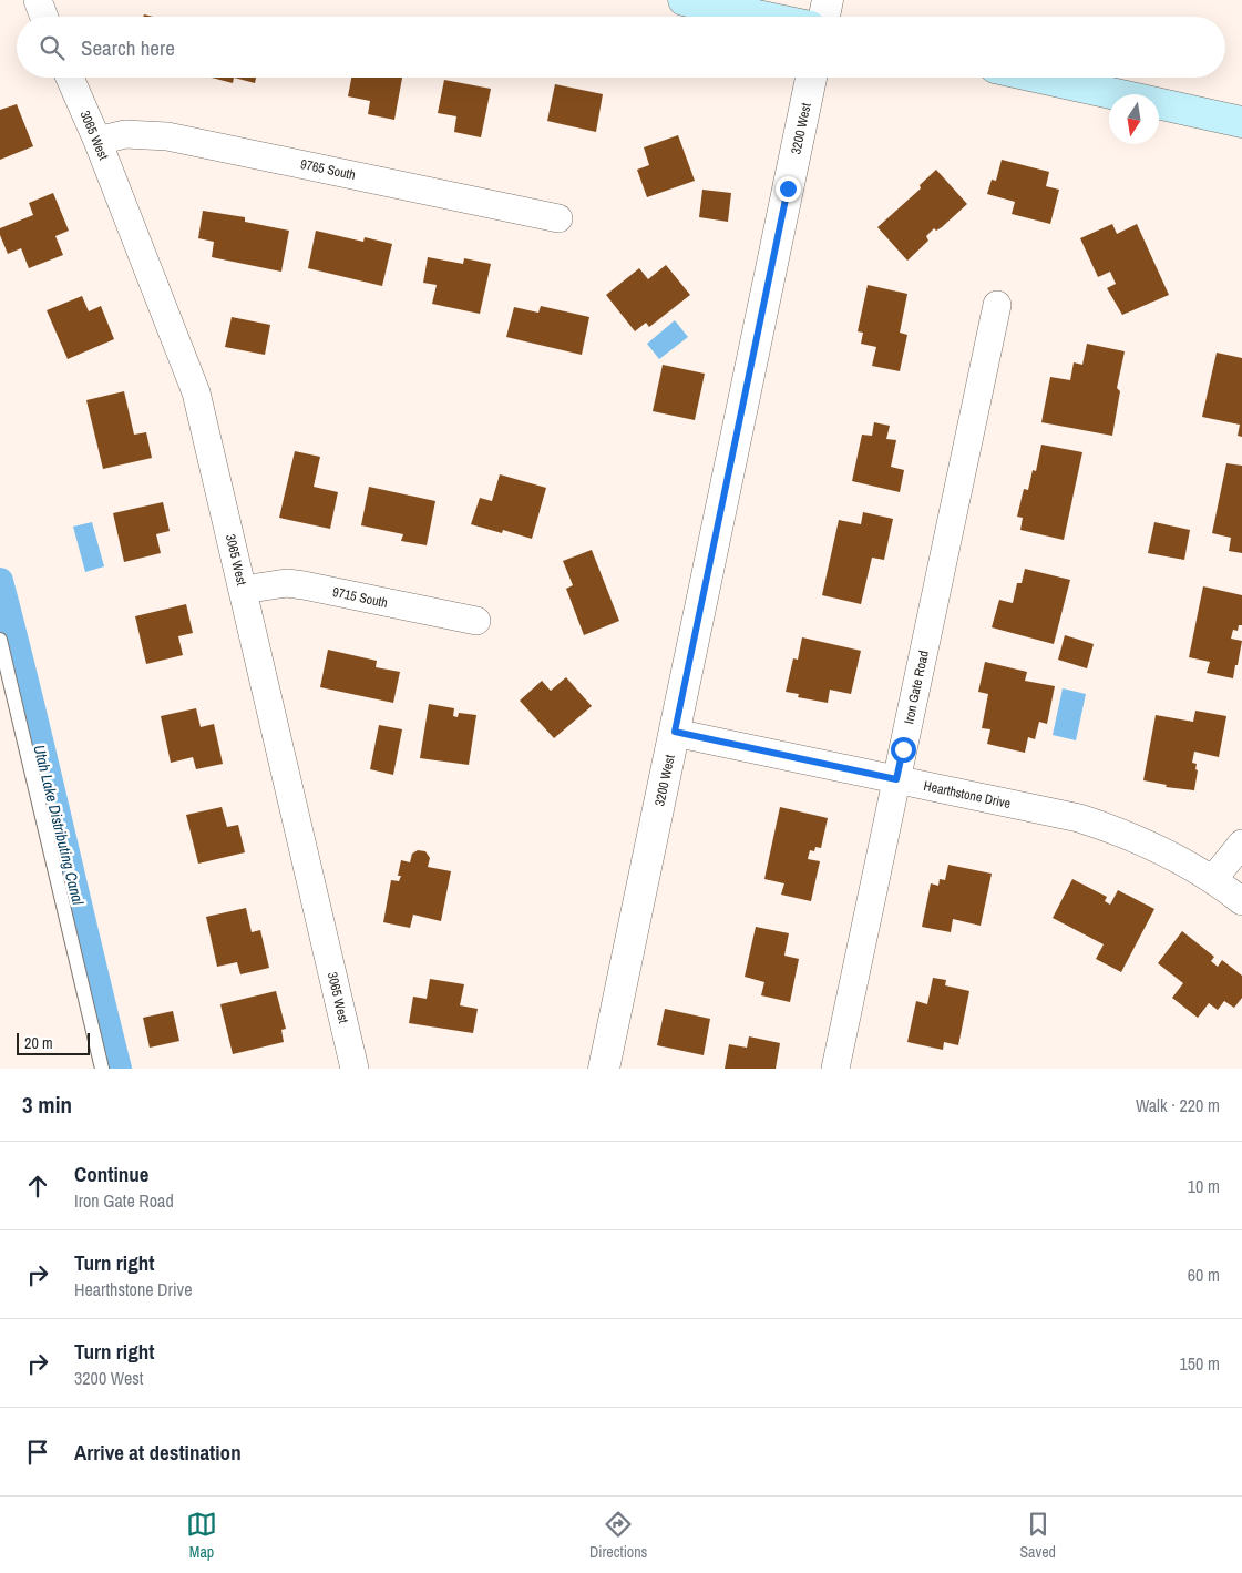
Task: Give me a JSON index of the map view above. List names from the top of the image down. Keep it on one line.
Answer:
{"streets":{"street":["3200 West","3065 West","9765 South","9715 South","Iron Gate Road","Hearthstone Drive"]},"crossings":[["3200 West","Hearthstone Drive"],["3065 West","9765 South"],["3065 West","9715 South"],["Iron Gate Road","Hearthstone Drive"]],"water":["Utah Lake Distributing Canal"],"scale_bar":"20 m","north":"bottom","page":{"search":"Search here","scale":"20 m","heading":["3 min","Walk · 220 m"],"list":[["Continue","Iron Gate Road","10 m"],["Turn right","Hearthstone Drive","60 m"],["Turn right","3200 West","150 m"],"Arrive at destination"],"nav":["Map","Directions","Saved"]}}
